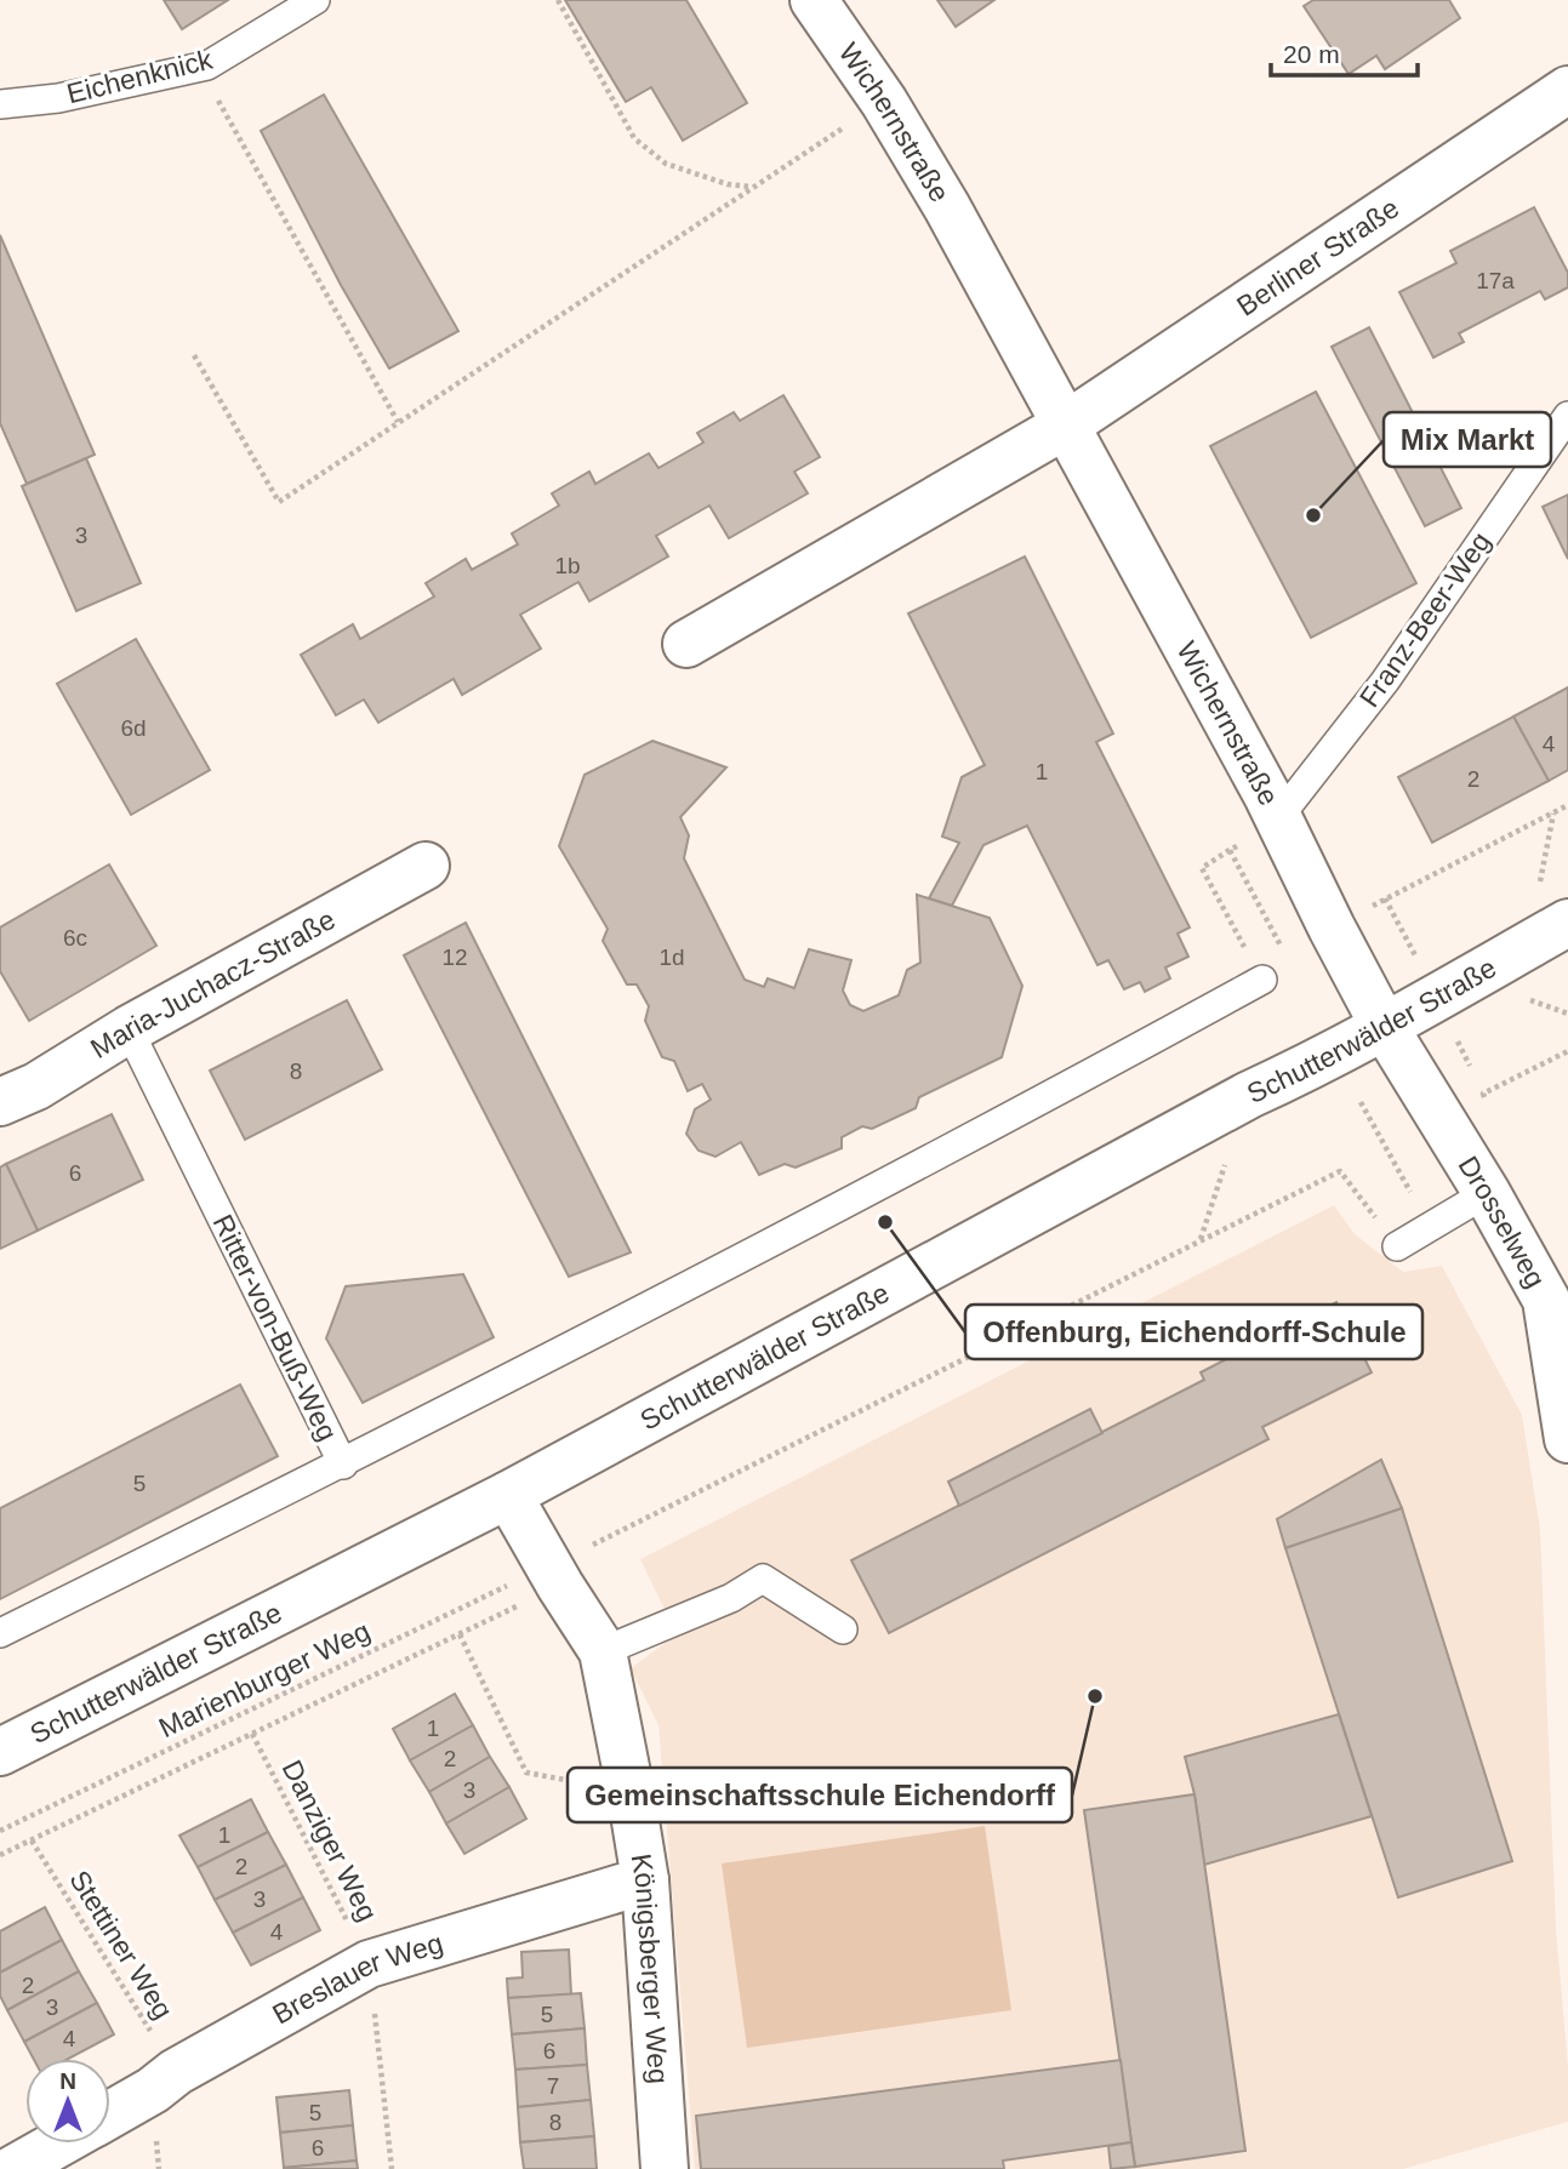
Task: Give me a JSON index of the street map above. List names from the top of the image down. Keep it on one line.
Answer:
{"streets":{"street":["Wichernstraße","Berliner Straße","Maria-Juchacz-Straße","Schutterwälder Straße","Drosselweg","Königsberger Weg","Breslauer Weg"],"lane":["Eichenknick","Franz-Beer-Weg","Ritter-von-Buß-Weg"],"path":["Marienburger Weg","Danziger Weg","Stettiner Weg"]},"crossings":[["Wichernstraße","Berliner Straße"],["Wichernstraße","Franz-Beer-Weg"],["Wichernstraße","Schutterwälder Straße"],["Wichernstraße","Drosselweg"],["Maria-Juchacz-Straße","Ritter-von-Buß-Weg"],["Schutterwälder Straße","Drosselweg"],["Schutterwälder Straße","Königsberger Weg"],["Marienburger Weg","Königsberger Weg"],["Danziger Weg","Breslauer Weg"],["Stettiner Weg","Breslauer Weg"],["Königsberger Weg","Breslauer Weg"]],"places":["Mix Markt","Offenburg, Eichendorff-Schule","Gemeinschaftsschule Eichendorff"],"house_numbers":["17a","3","1b","6d","4","1","2","6c","12","1d","8","6","5","1","2","3","1","2","3","4","2","3","5","4","6","7","5","8","6"],"scale_bar":"20 m","north":"top"}
